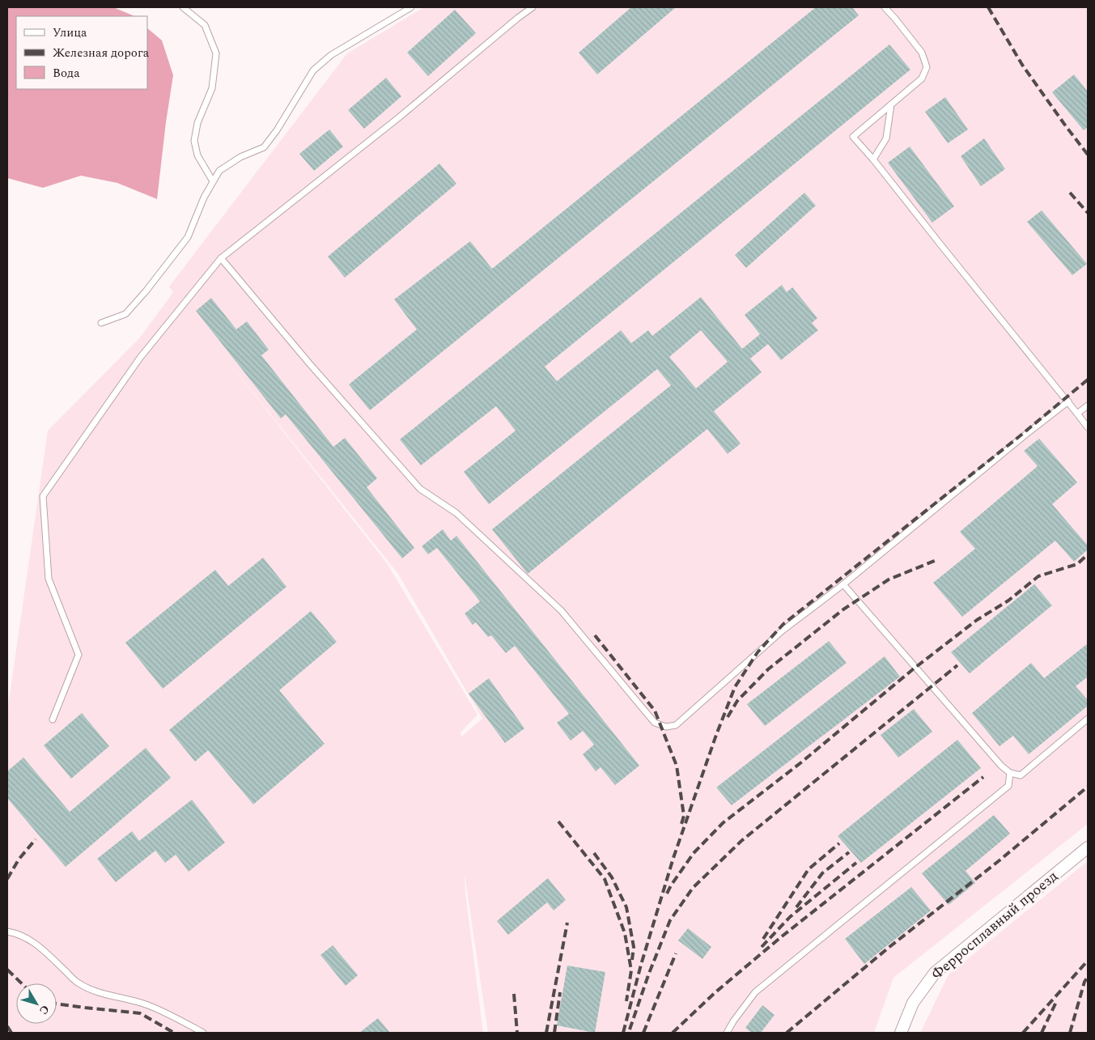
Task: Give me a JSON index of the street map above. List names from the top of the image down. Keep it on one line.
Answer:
{"streets":{"street":["Ферросплавный проезд"]},"legend":["Улица","Железная дорога","Вода"],"north":"bottom right"}
